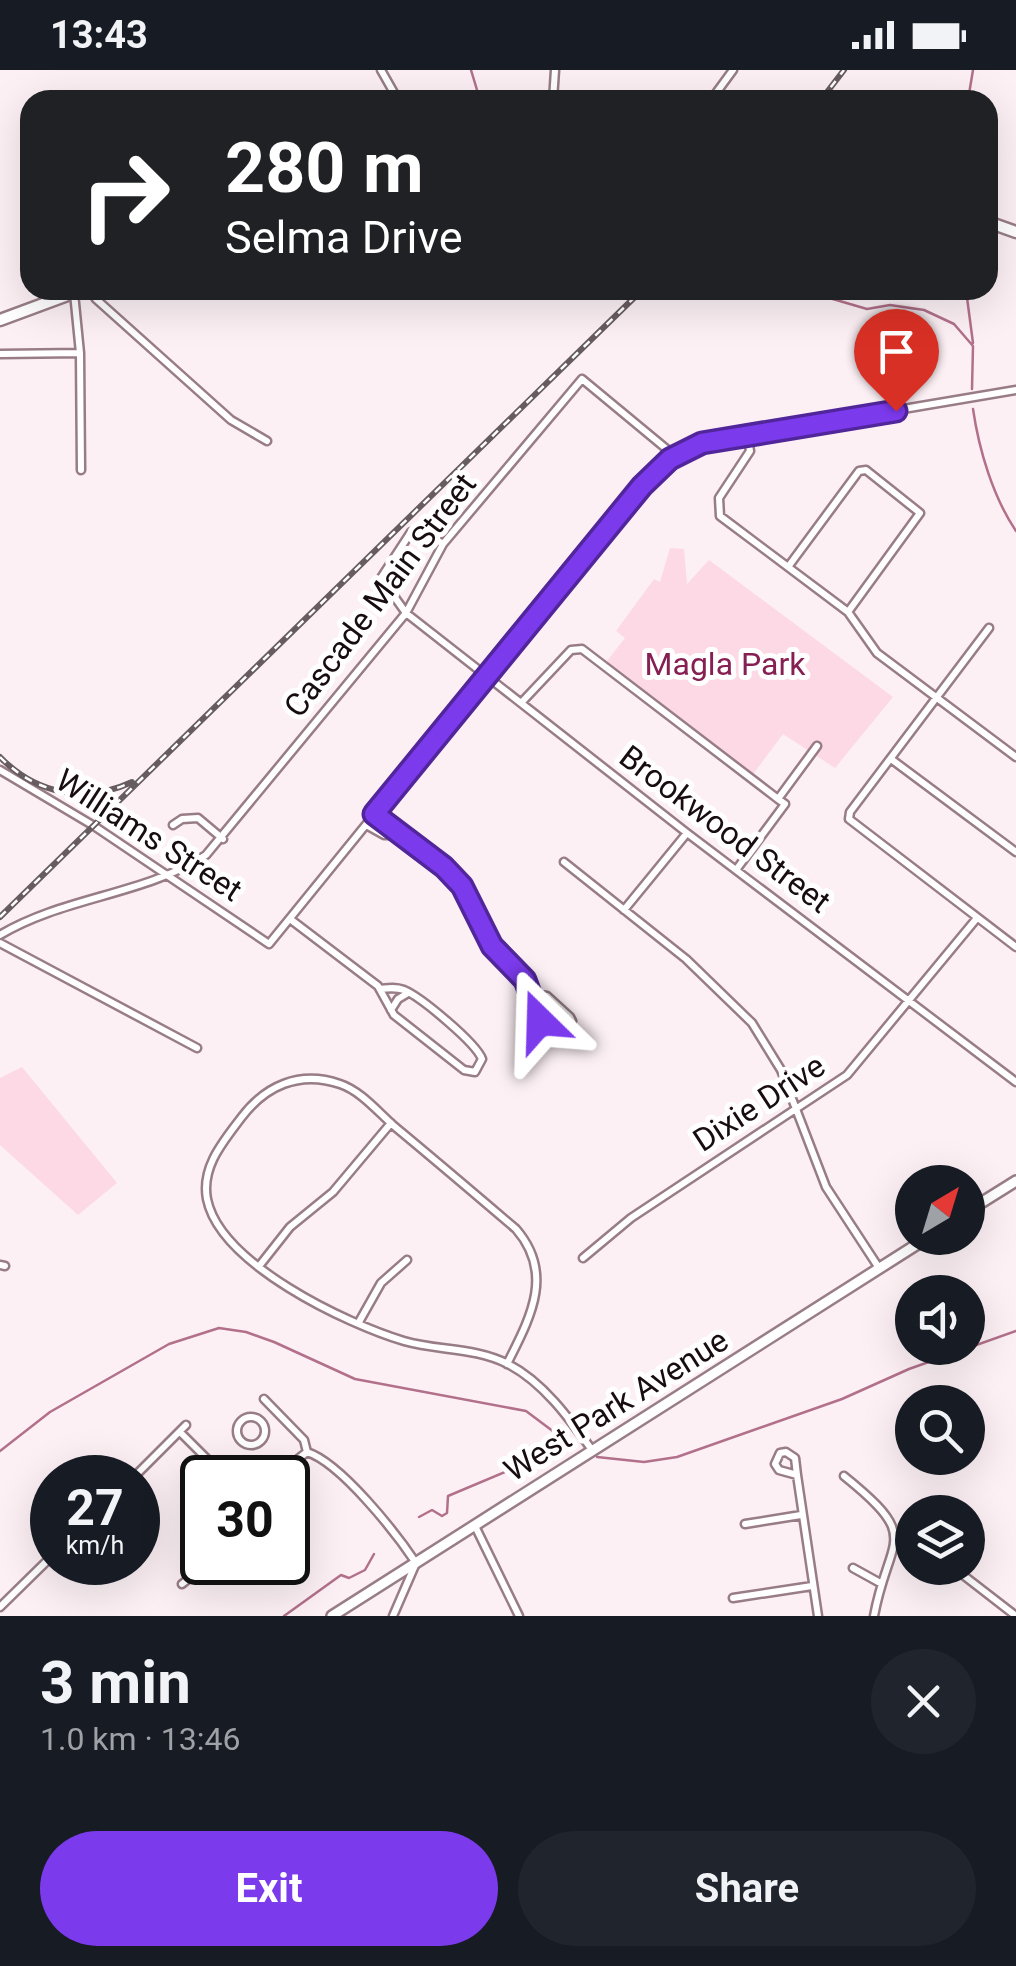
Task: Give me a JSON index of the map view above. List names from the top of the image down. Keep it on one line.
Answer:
{"streets":{"main road":["West Park Avenue"],"street":["Cascade Main Street","Brookwood Street","Williams Street","Dixie Drive"]},"crossings":[["Cascade Main Street","Brookwood Street"],["Cascade Main Street","Williams Street"],["Brookwood Street","Dixie Drive"]],"parks":["Magla Park"],"north":"top right","page":{"status":"13:43","turn":["280 m","Selma Drive"],"speed":"27 km/h","limit":"30","heading":["3 min","1.0 km · 13:46"],"buttons":["Exit","Share"]}}
